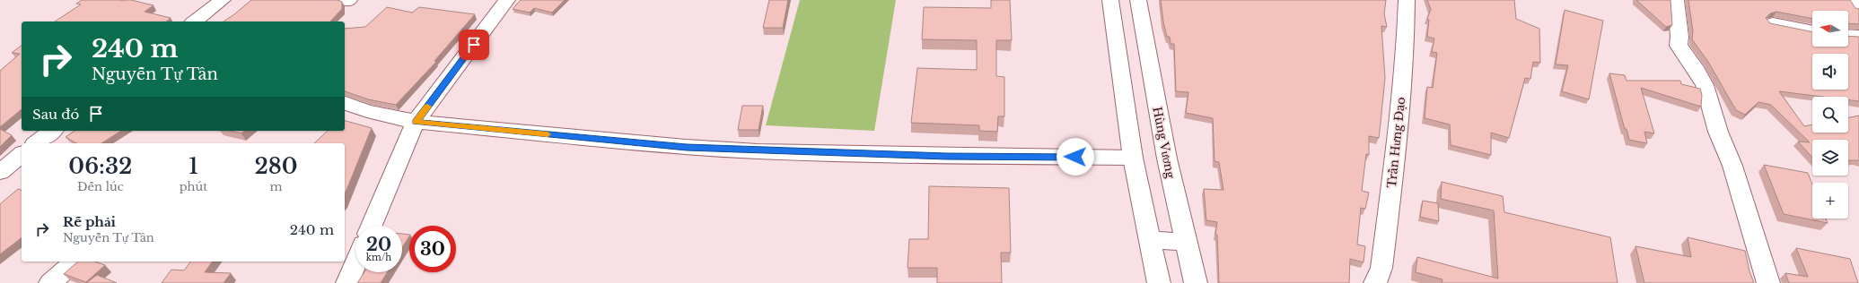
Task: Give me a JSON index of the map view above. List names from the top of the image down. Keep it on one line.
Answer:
{"streets":{"street":["Hùng Vương","Trần Hưng Đạo"]},"north":"left","page":{"map_buttons":"+","turn":["240 m","Nguyễn Tự Tân"],"then":"Sau đó","eta":["06:32","Đến lúc","1","phút","280","m"],"list":[{"name":"Rẽ phải","note":"Nguyễn Tự Tân","value":"240 m"}],"speed":"20 km/h","limit":"30"}}
